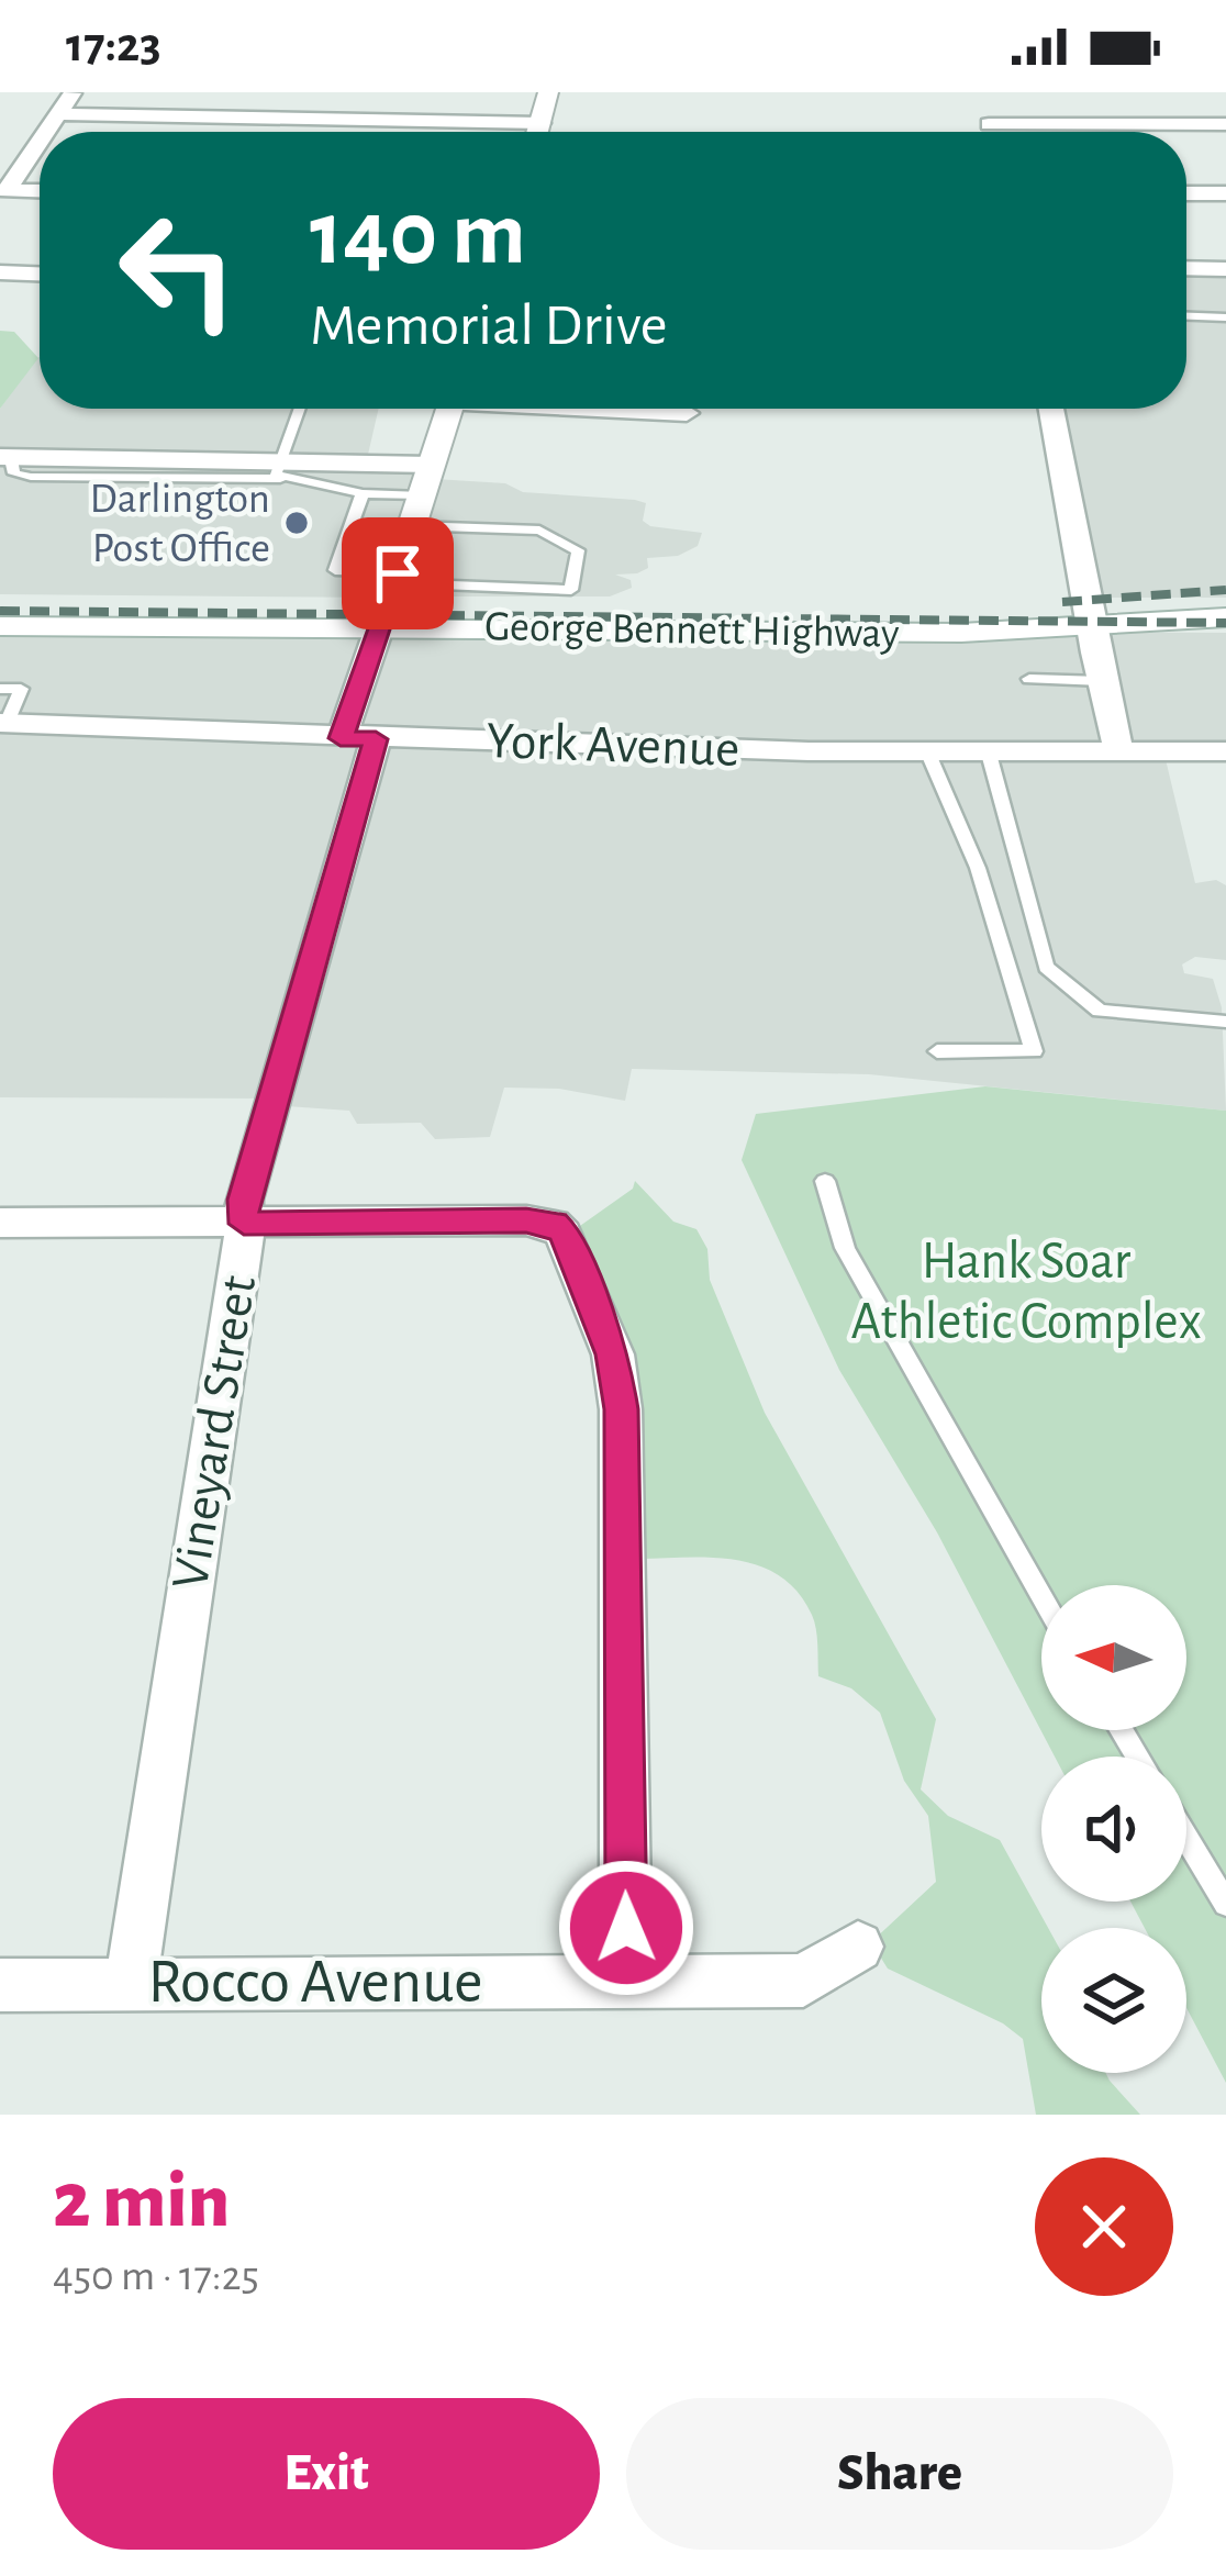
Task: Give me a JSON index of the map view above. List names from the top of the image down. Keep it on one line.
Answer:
{"streets":{"main road":["George Bennett Highway"],"street":["York Avenue","Vineyard Street","Rocco Avenue"]},"crossings":[["George Bennett Highway","Vineyard Street"],["York Avenue","Vineyard Street"],["Vineyard Street","Rocco Avenue"]],"parks":["Hank Soar Athletic Complex"],"places":["Darlington Post Office"],"north":"left","page":{"status":"17:23","turn":["140 m","Memorial Drive"],"heading":["2 min","450 m · 17:25"],"buttons":["Exit","Share"]}}
